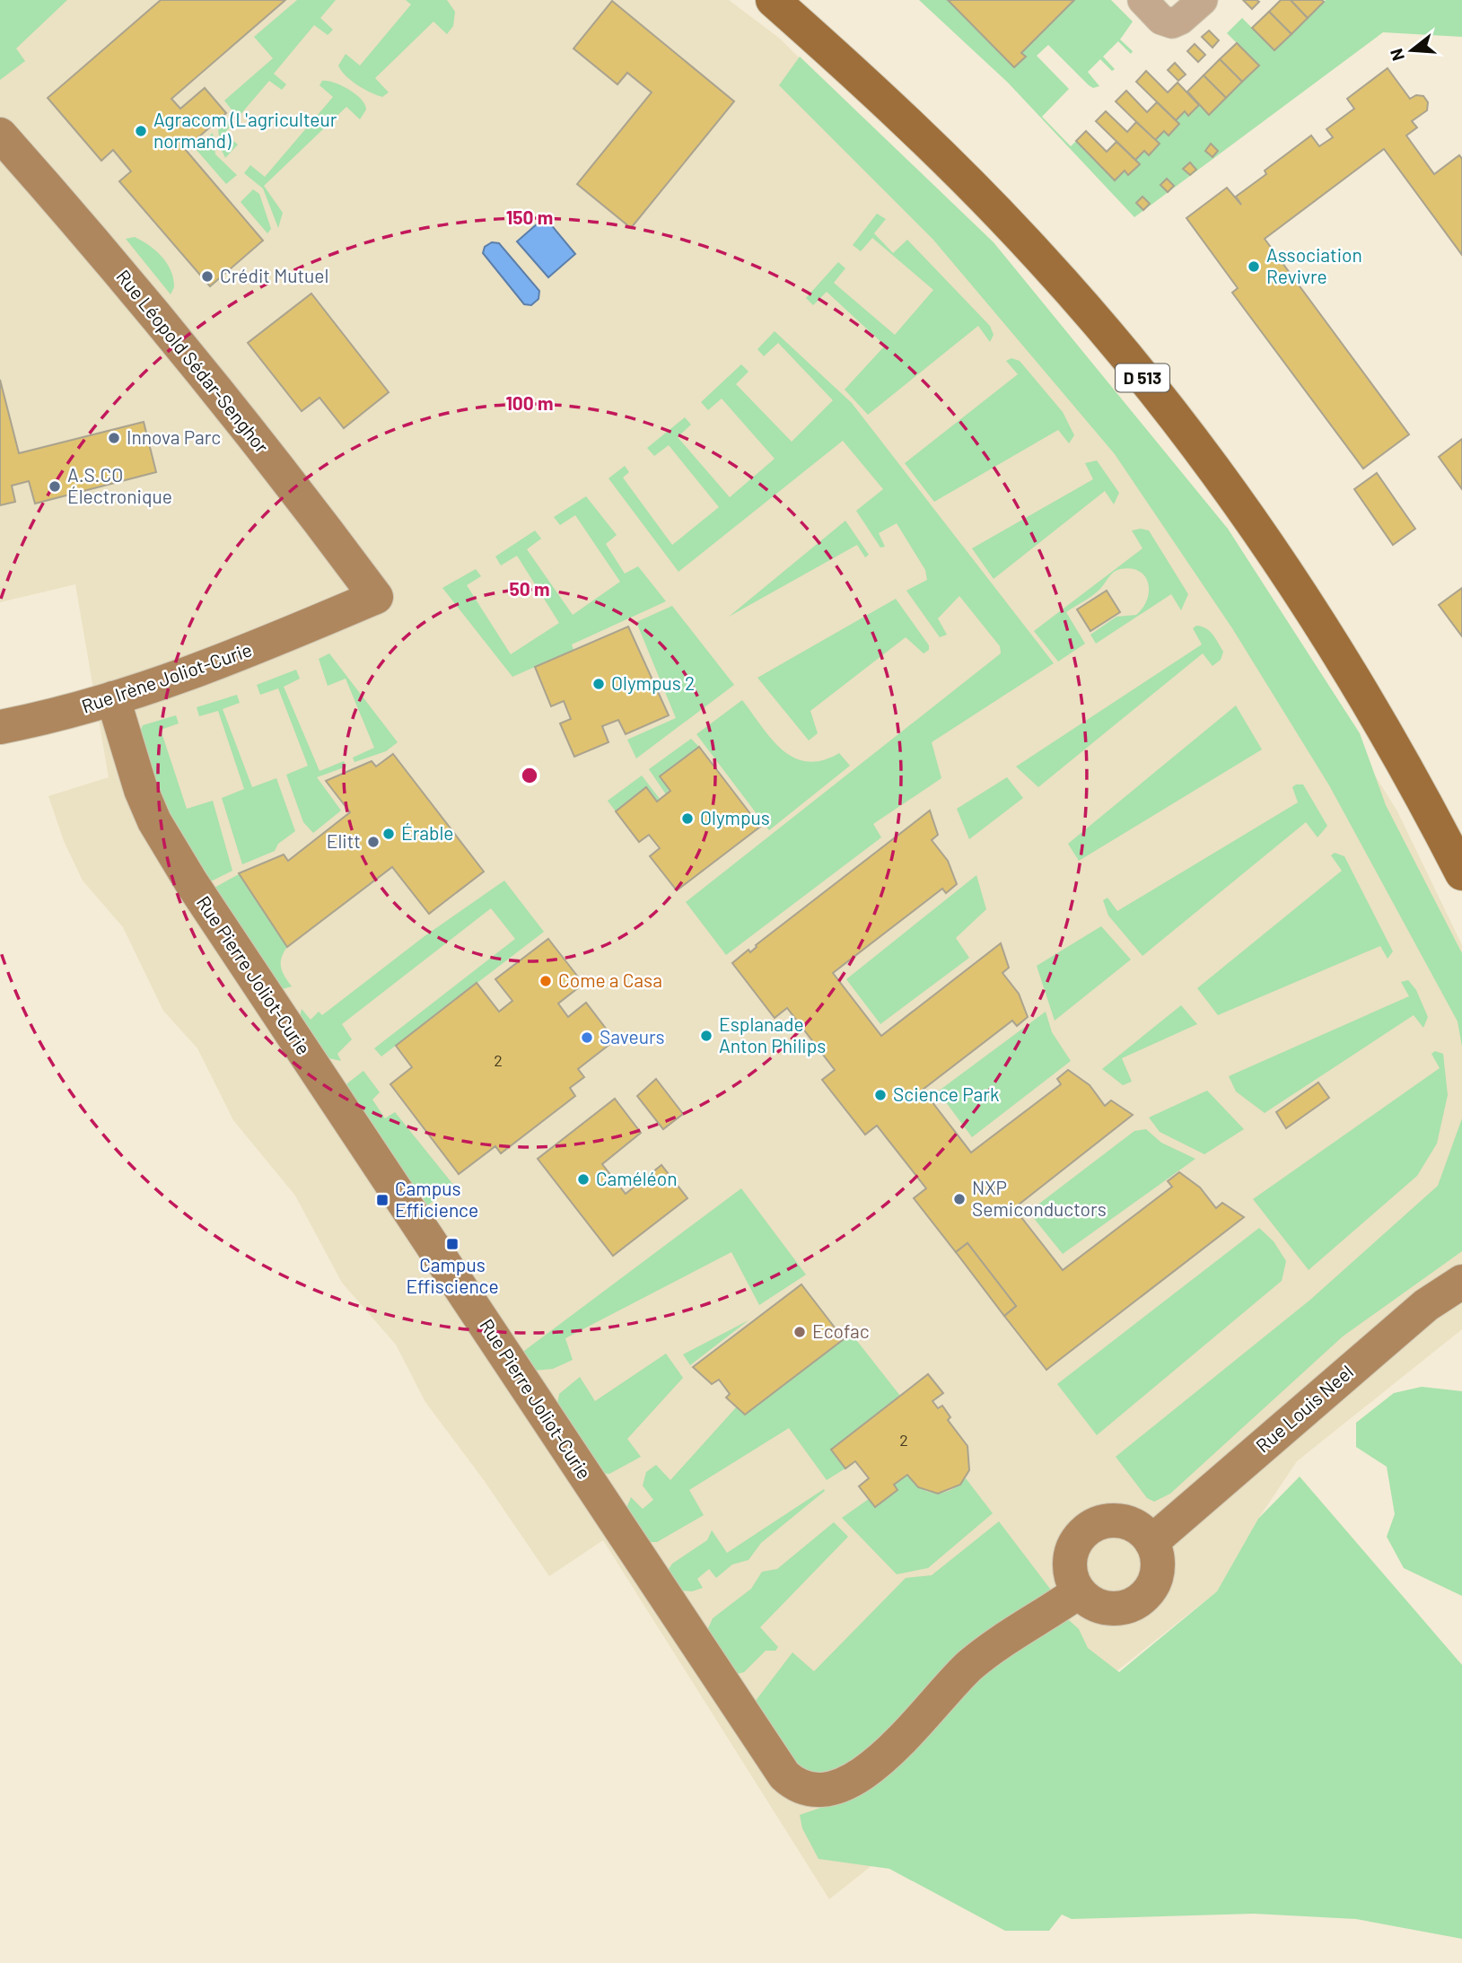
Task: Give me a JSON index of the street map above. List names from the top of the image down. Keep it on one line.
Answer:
{"streets":{"main road":["D 513"],"street":["Rue Léopold Sédar-Senghor","Rue Irène Joliot-Curie","Rue Pierre Joliot-Curie","Rue Louis Neel"]},"crossings":[["Rue Léopold Sédar-Senghor","Rue Irène Joliot-Curie"],["Rue Irène Joliot-Curie","Rue Pierre Joliot-Curie"],["Rue Pierre Joliot-Curie","Rue Louis Neel"]],"places":{"other":["Agracom (L'agriculteur normand)","Association Revivre","Crédit Mutuel","Innova Parc","A.S.CO Électronique","Olympus 2","Olympus","Érable","Elitt","Come a Casa","Esplanade Anton Philips","Saveurs","Science Park","Caméléon","NXP Semiconductors","Ecofac"],"transit":["Campus Efficience","Campus Effiscience"]},"house_numbers":["2","2"],"north":"left","rings":["150 m","100 m","50 m"]}
